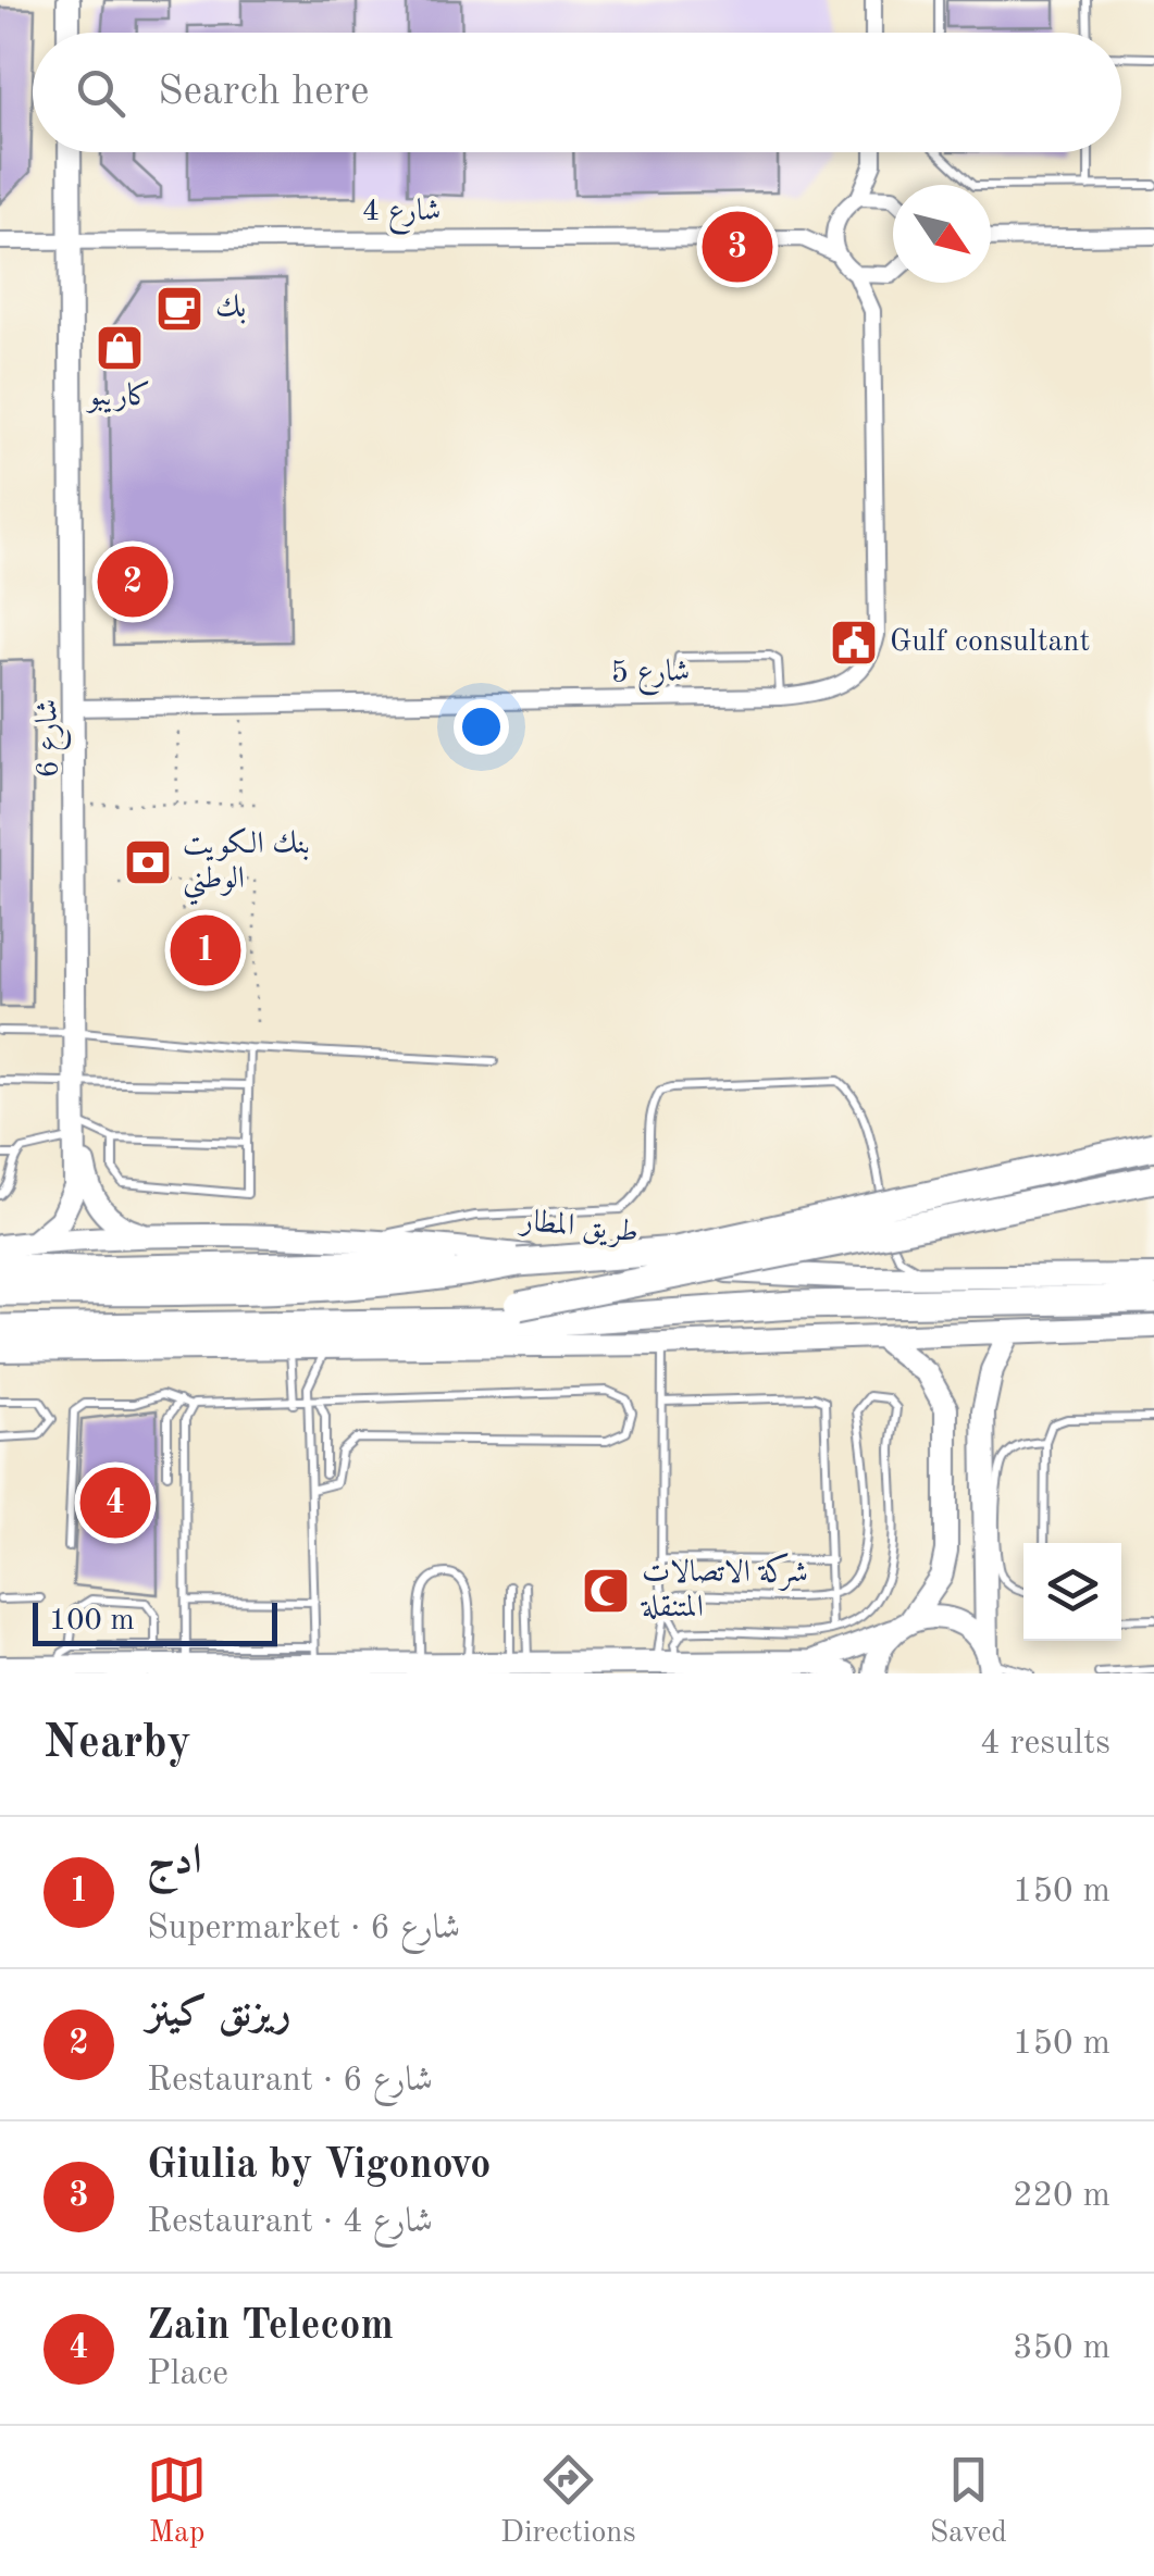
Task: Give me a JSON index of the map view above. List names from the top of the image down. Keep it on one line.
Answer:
{"streets":{"highway":["طريق المطار"],"street":["شارع 4","شارع 5","شارع 6"]},"crossings":[["شارع 4","شارع 6"],["شارع 5","شارع 6"],["شارع 6","طريق المطار"]],"places":{"cafe":["بك"],"shop":["كاريبو"],"public building":["Gulf consultant"],"bank":["بنك الكويت الوطني"],"mosque":["شركة الاتصالات المتنقلة"]},"scale_bar":"100 m","north":"bottom right","page":{"search":"Search here","pins":["3","2","1","4"],"scale":"100 m","heading":["Nearby","4 results"],"list":[{"mark":"1","name":"ادج","note":"Supermarket · شارع 6","value":"150 m"},{"mark":"2","name":"ريزنق كينز","note":"Restaurant · شارع 6","value":"150 m"},{"mark":"3","name":"Giulia by Vigonovo","note":"Restaurant · شارع 4","value":"220 m"},{"mark":"4","name":"Zain Telecom","note":"Place","value":"350 m"}],"nav":["Map","Directions","Saved"]}}
